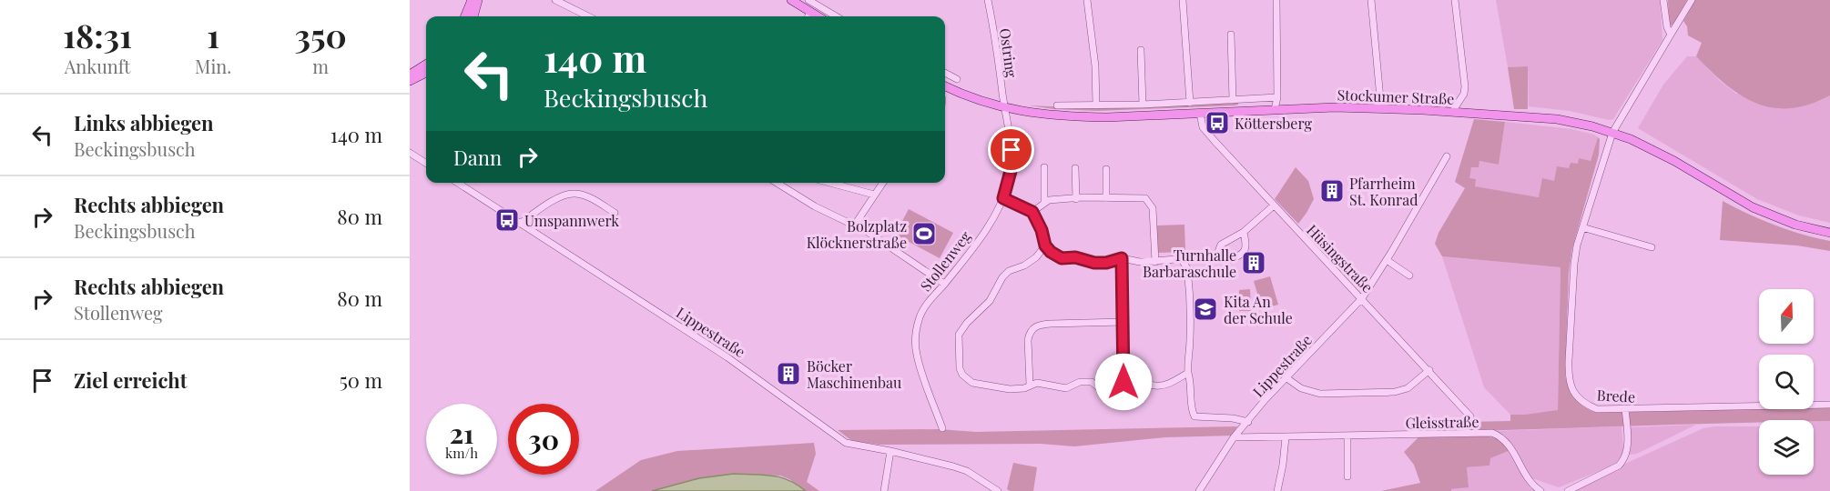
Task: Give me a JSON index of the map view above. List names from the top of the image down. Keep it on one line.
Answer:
{"streets":{"main road":["Stockumer Straße"],"street":["Ostring","Hüsingstraße","Stollenweg","Lippestraße","Brede","Gleisstraße"]},"crossings":[["Ostring","Stockumer Straße"],["Ostring","Stollenweg"],["Stockumer Straße","Hüsingstraße"],["Stockumer Straße","Stollenweg"],["Stockumer Straße","Brede"],["Hüsingstraße","Lippestraße"],["Lippestraße","Gleisstraße"]],"places":{"bus stop":["Köttersberg","Umspannwerk"],"building":["Pfarrheim St. Konrad","Turnhalle Barbaraschule","Böcker Maschinenbau"],"sports":["Bolzplatz Klöcknerstraße"],"school or university":["Kita An der Schule"]},"north":"top","page":{"eta":["18:31","Ankunft","1","Min.","350","m"],"turn":["140 m","Beckingsbusch"],"list":[{"name":"Links abbiegen","note":"Beckingsbusch","value":"140 m"},{"name":"Rechts abbiegen","note":"Beckingsbusch","value":"80 m"},{"name":"Rechts abbiegen","note":"Stollenweg","value":"80 m"},{"name":"Ziel erreicht","value":"50 m"}],"then":"Dann","speed":"21 km/h","limit":"30"}}
